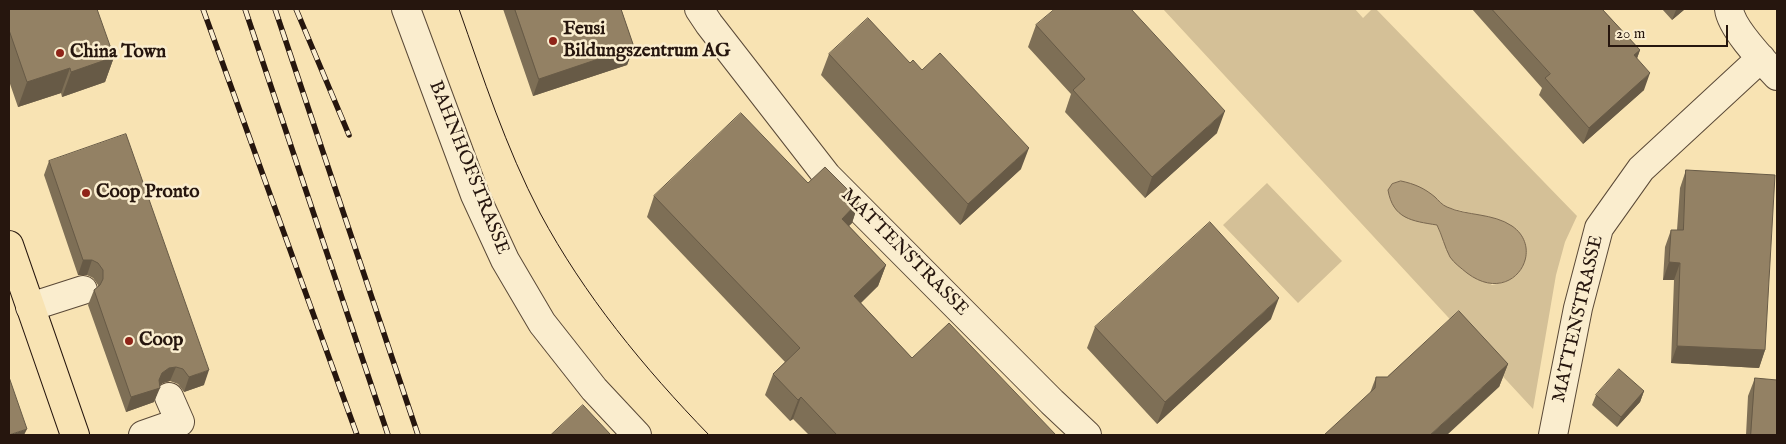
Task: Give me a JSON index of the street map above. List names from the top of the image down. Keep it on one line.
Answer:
{"streets":{"street":["BAHNHOFSTRASSE","MATTENSTRASSE"]},"places":["Feusi Bildungszentrum AG","China Town","Coop Pronto","Coop"],"scale_bar":"20 m"}
